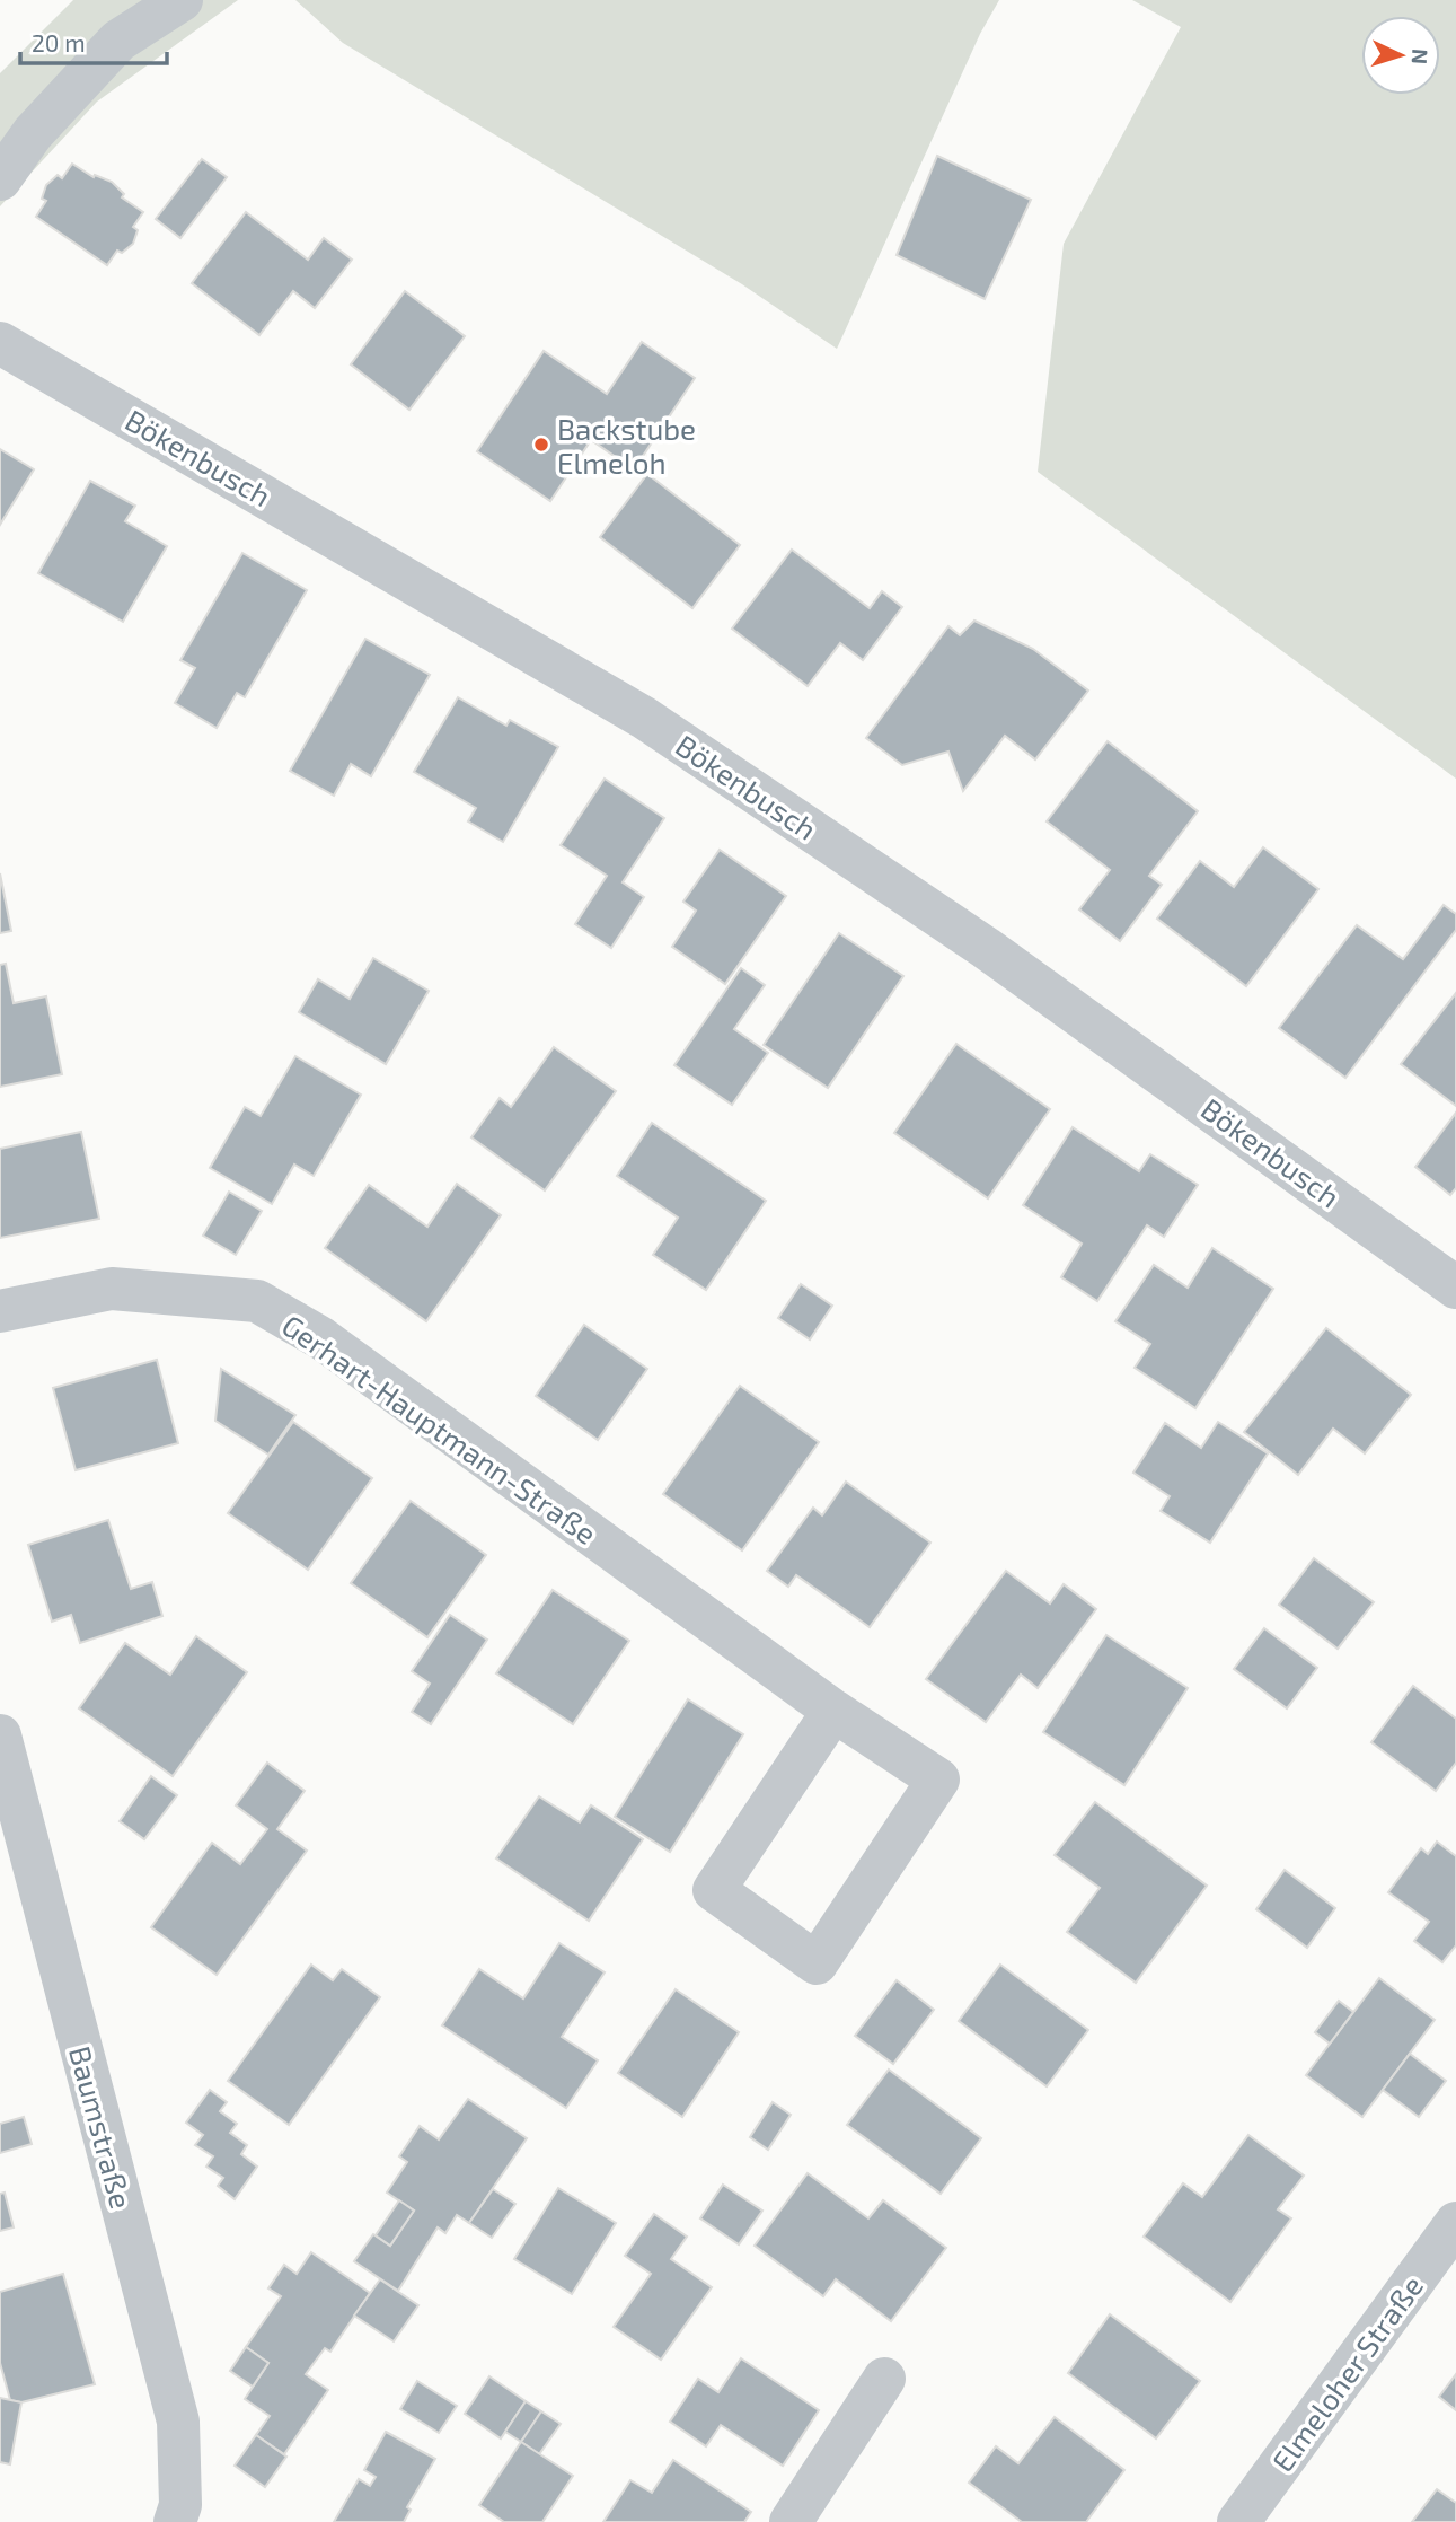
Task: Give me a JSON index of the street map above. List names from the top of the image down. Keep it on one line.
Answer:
{"streets":{"street":["Bökenbusch","Gerhart-Hauptmann-Straße","Baumstraße","Elmeloher Straße"]},"places":["Backstube Elmeloh"],"scale_bar":"20 m","north":"right"}
